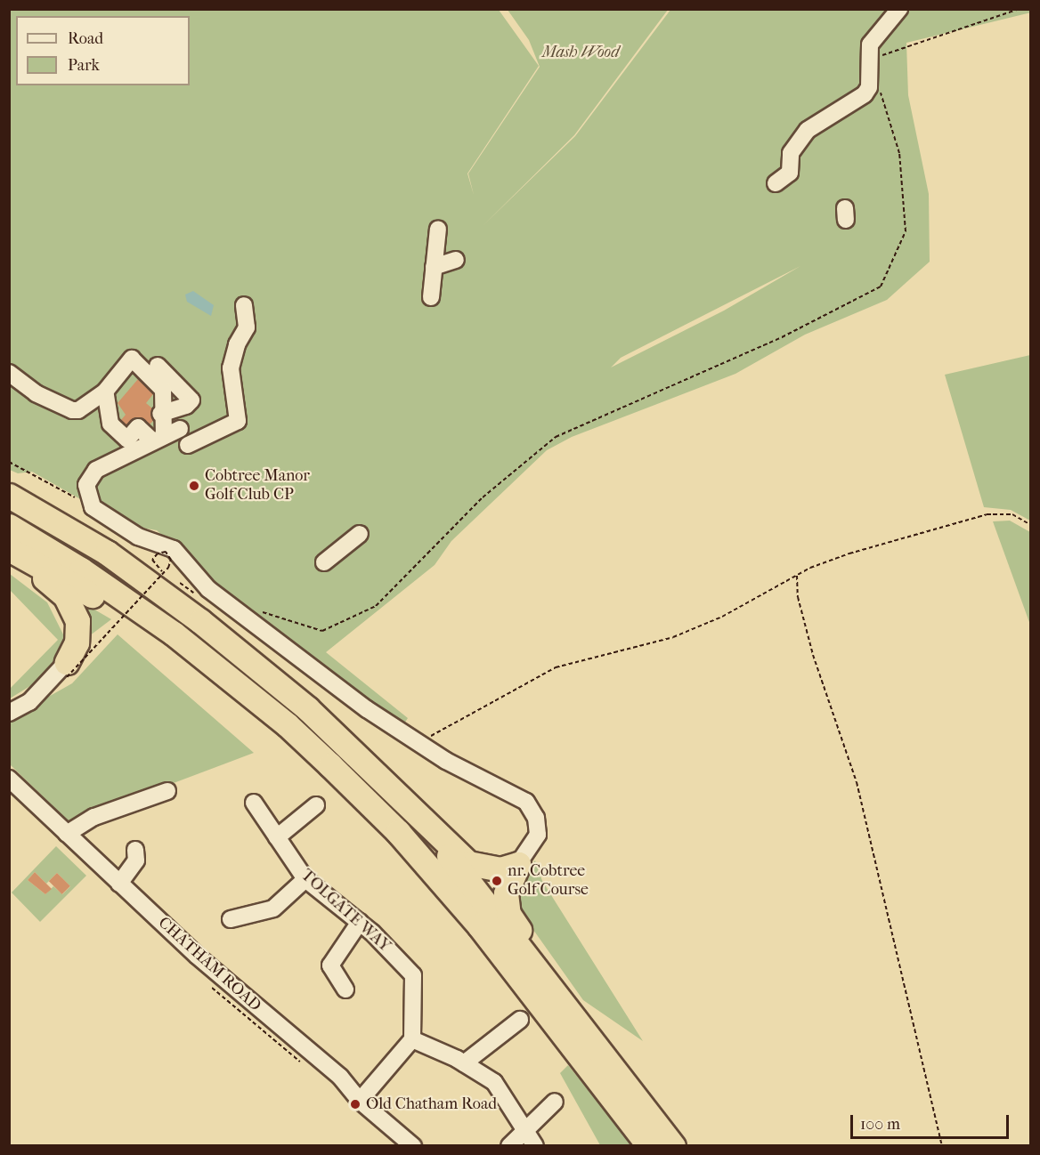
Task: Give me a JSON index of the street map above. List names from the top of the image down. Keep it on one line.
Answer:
{"streets":{"street":["TOLGATE WAY","CHATHAM ROAD"]},"parks":["Mash Wood"],"places":["Cobtree Manor Golf Club CP","nr. Cobtree Golf Course","Old Chatham Road"],"legend":["Road","Park"],"scale_bar":"100 m"}
